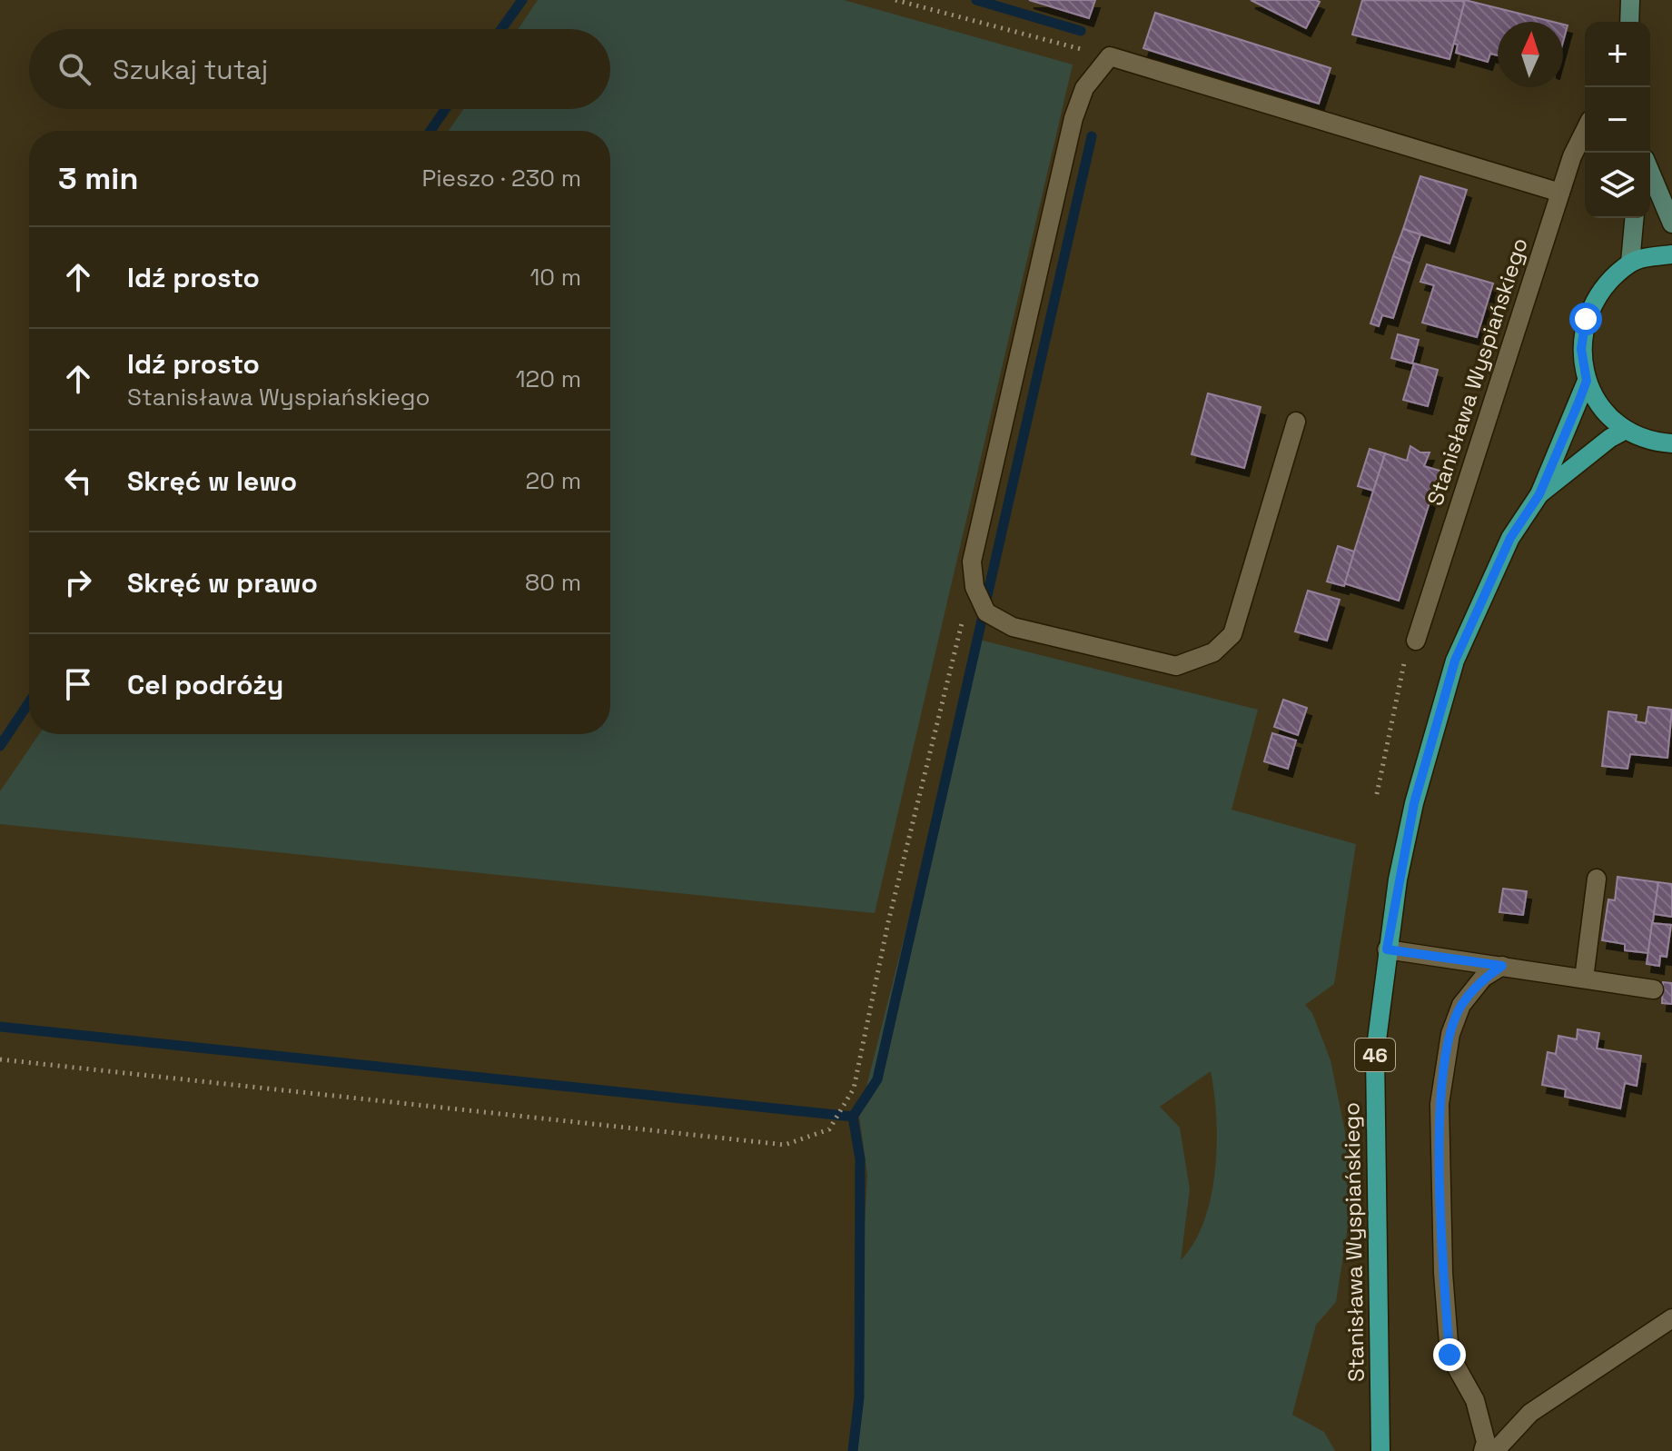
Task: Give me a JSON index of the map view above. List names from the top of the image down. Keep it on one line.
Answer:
{"streets":{"main road":["Stanisława Wyspiańskiego","46"]},"north":"top","page":{"map_buttons":["+","−"],"search":"Szukaj tutaj","heading":["3 min","Pieszo · 230 m"],"list":[["Idź prosto","10 m"],["Idź prosto","Stanisława Wyspiańskiego","120 m"],["Skręć w lewo","20 m"],["Skręć w prawo","80 m"],"Cel podróży"]}}
